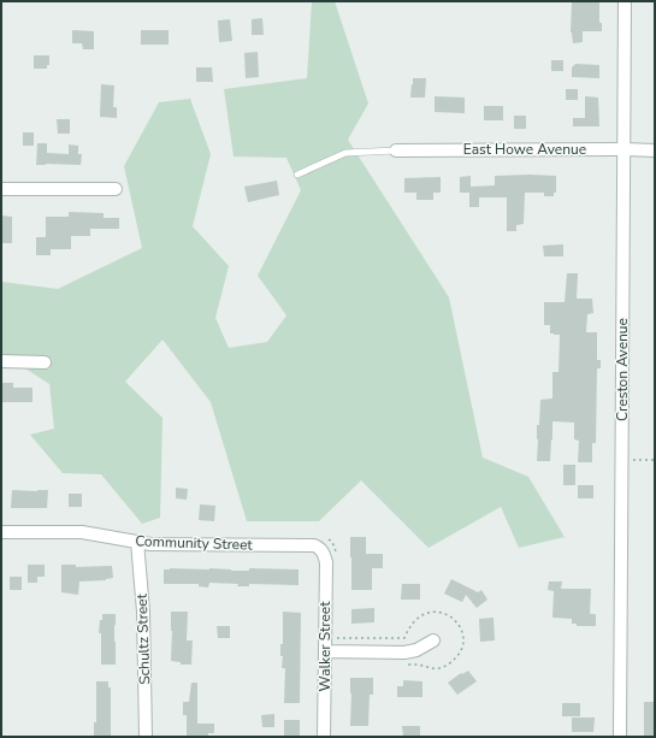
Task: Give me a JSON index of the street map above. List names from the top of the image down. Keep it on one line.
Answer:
{"streets":{"street":["East Howe Avenue","Creston Avenue","Community Street","Schultz Street","Walker Street"]},"crossings":[["East Howe Avenue","Creston Avenue"],["Community Street","Schultz Street"],["Community Street","Walker Street"]]}
